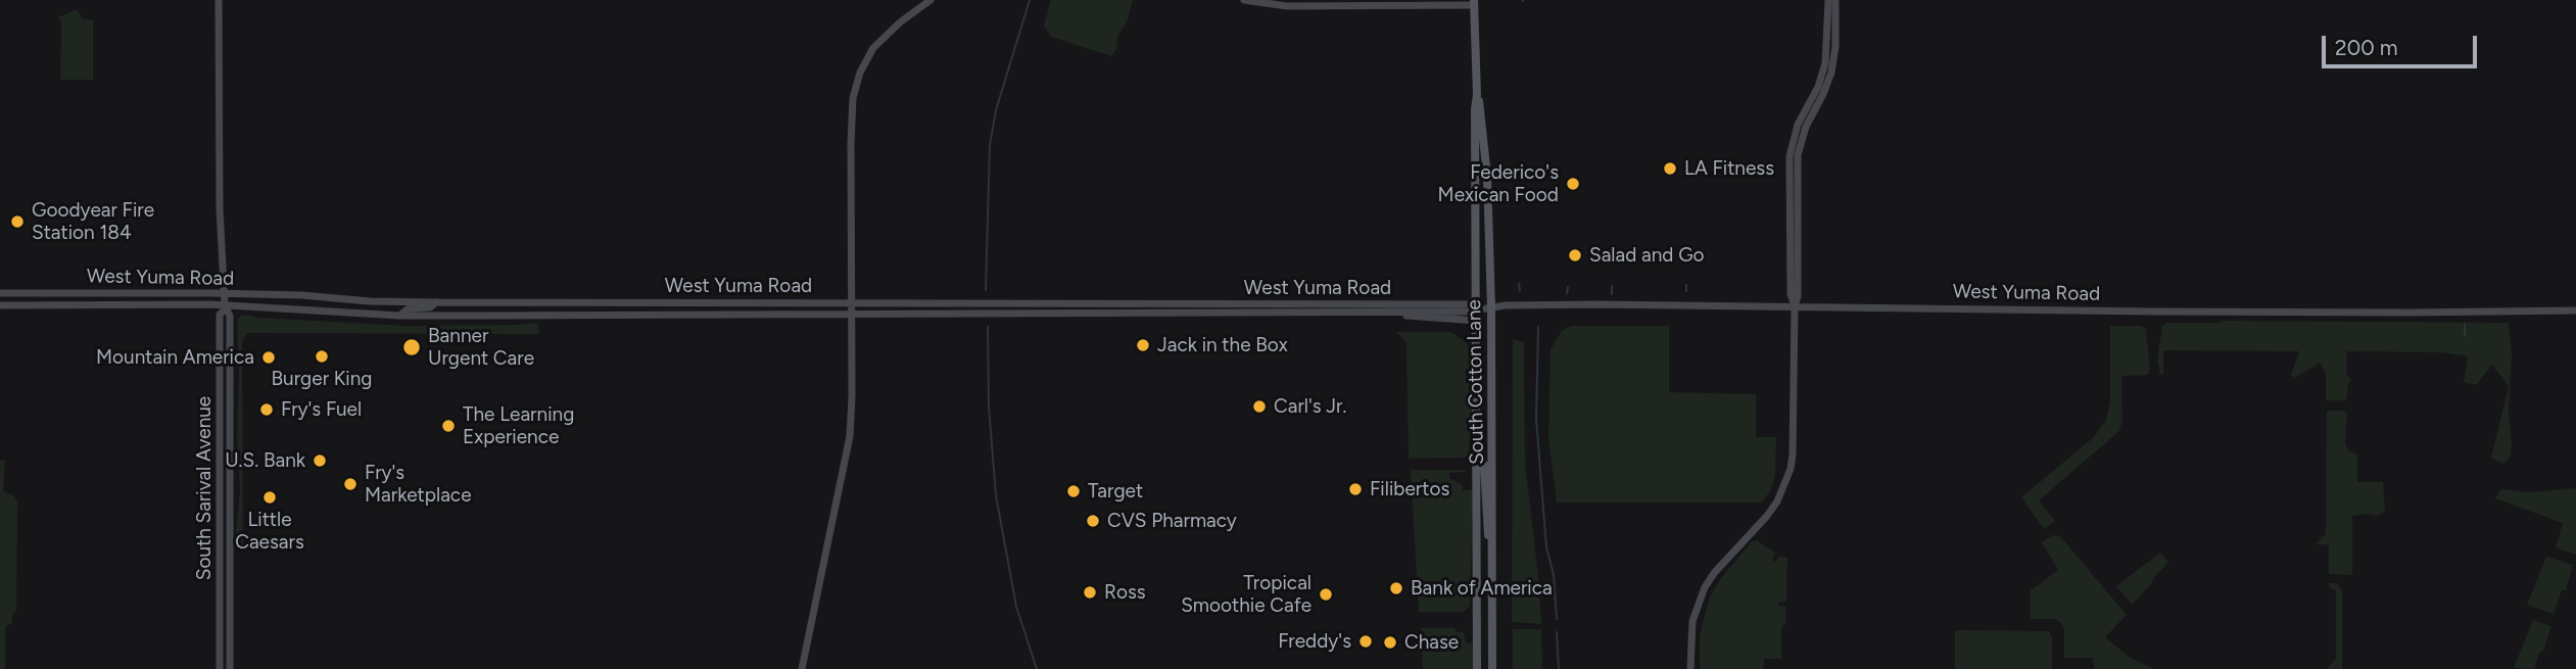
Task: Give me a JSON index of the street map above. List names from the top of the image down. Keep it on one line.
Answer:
{"streets":{"main road":["West Yuma Road","South Cotton Lane","South Sarival Avenue"]},"crossings":[["West Yuma Road","South Cotton Lane"],["West Yuma Road","South Sarival Avenue"]],"places":["LA Fitness","Federico's Mexican Food","Goodyear Fire Station 184","Salad and Go","Jack in the Box","Banner Urgent Care","Burger King","Mountain America","Carl's Jr.","Fry's Fuel","The Learning Experience","U.S. Bank","Fry's Marketplace","Filibertos","Target","Little Caesars","CVS Pharmacy","Bank of America","Ross","Tropical Smoothie Cafe","Freddy's","Chase"],"scale_bar":"200 m"}
